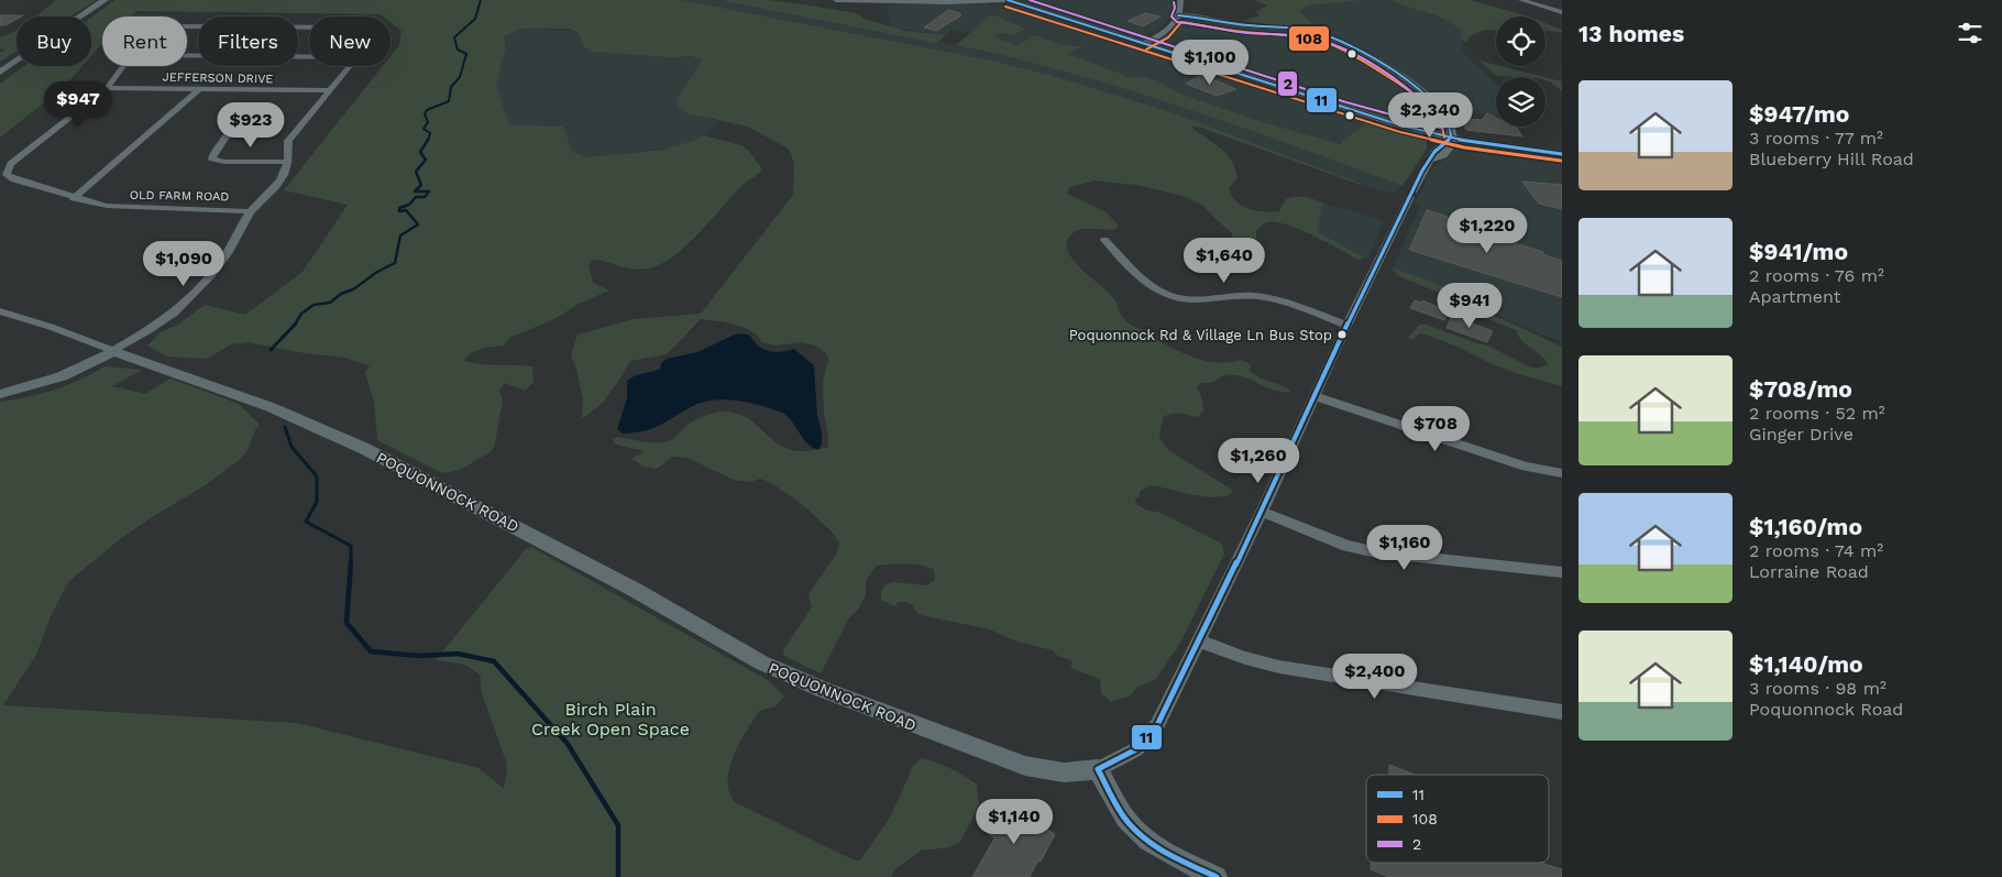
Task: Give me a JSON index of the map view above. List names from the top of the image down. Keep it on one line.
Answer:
{"streets":{"main road":["POQUONNOCK ROAD"],"street":["JEFFERSON DRIVE","OLD FARM ROAD"]},"crossings":[["JEFFERSON DRIVE","OLD FARM ROAD"],["OLD FARM ROAD","POQUONNOCK ROAD"]],"parks":["Birch Plain Creek Open Space"],"places":["Poquonnock Rd & Village Ln Bus Stop"],"lines":["transit line 11","transit line 2","transit line 108"],"legend":["11","108","2"],"page":{"heading":"13 homes","chip":["Buy","Rent","Filters","New"],"price":["$1,100","$947","$2,340","$923","$1,220","$1,640","$1,090","$941","$708","$1,260","$1,160","$2,400","$1,140"],"list":[{"name":"$947/mo","note":"3 rooms · 77 m² · Blueberry Hill Road"},{"name":"$941/mo","note":"2 rooms · 76 m² · Apartment"},{"name":"$708/mo","note":"2 rooms · 52 m² · Ginger Drive"},{"name":"$1,160/mo","note":"2 rooms · 74 m² · Lorraine Road"},{"name":"$1,140/mo","note":"3 rooms · 98 m² · Poquonnock Road"}]}}
